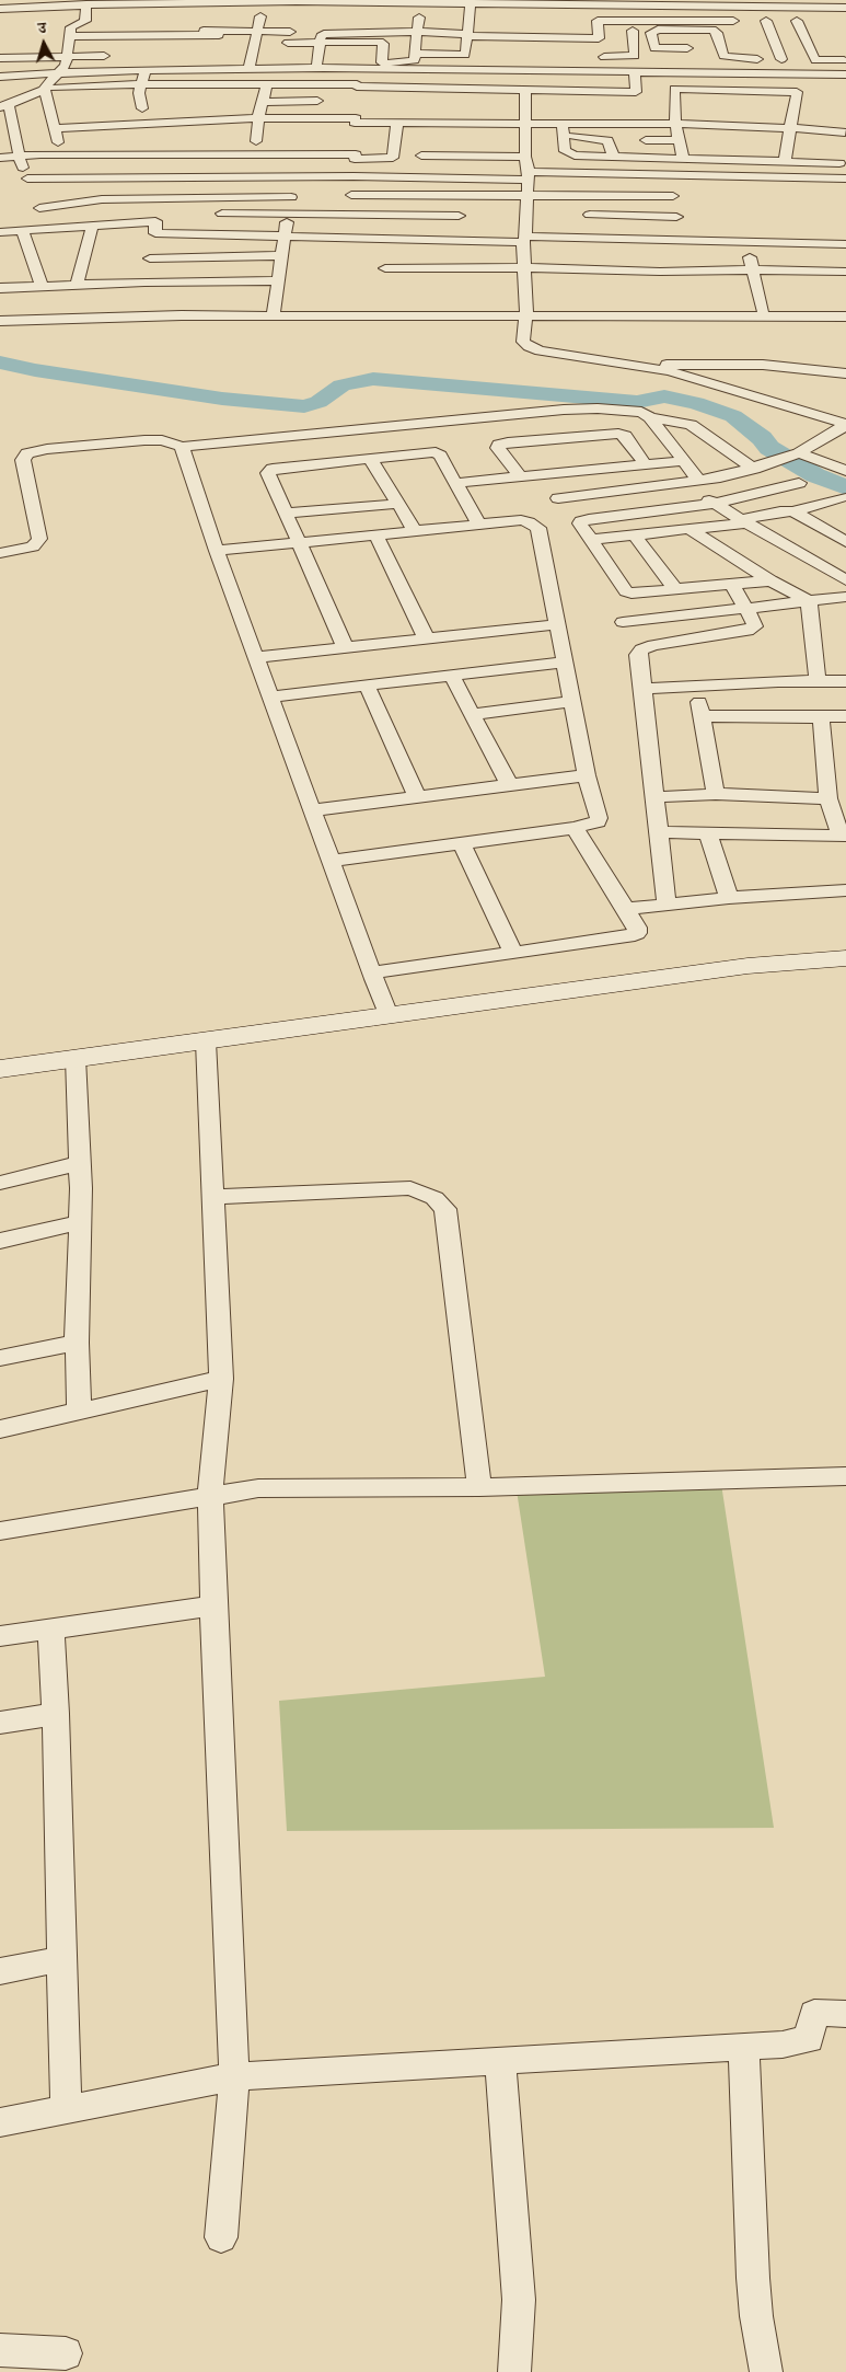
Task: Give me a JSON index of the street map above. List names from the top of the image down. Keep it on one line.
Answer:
{"north":"top"}
